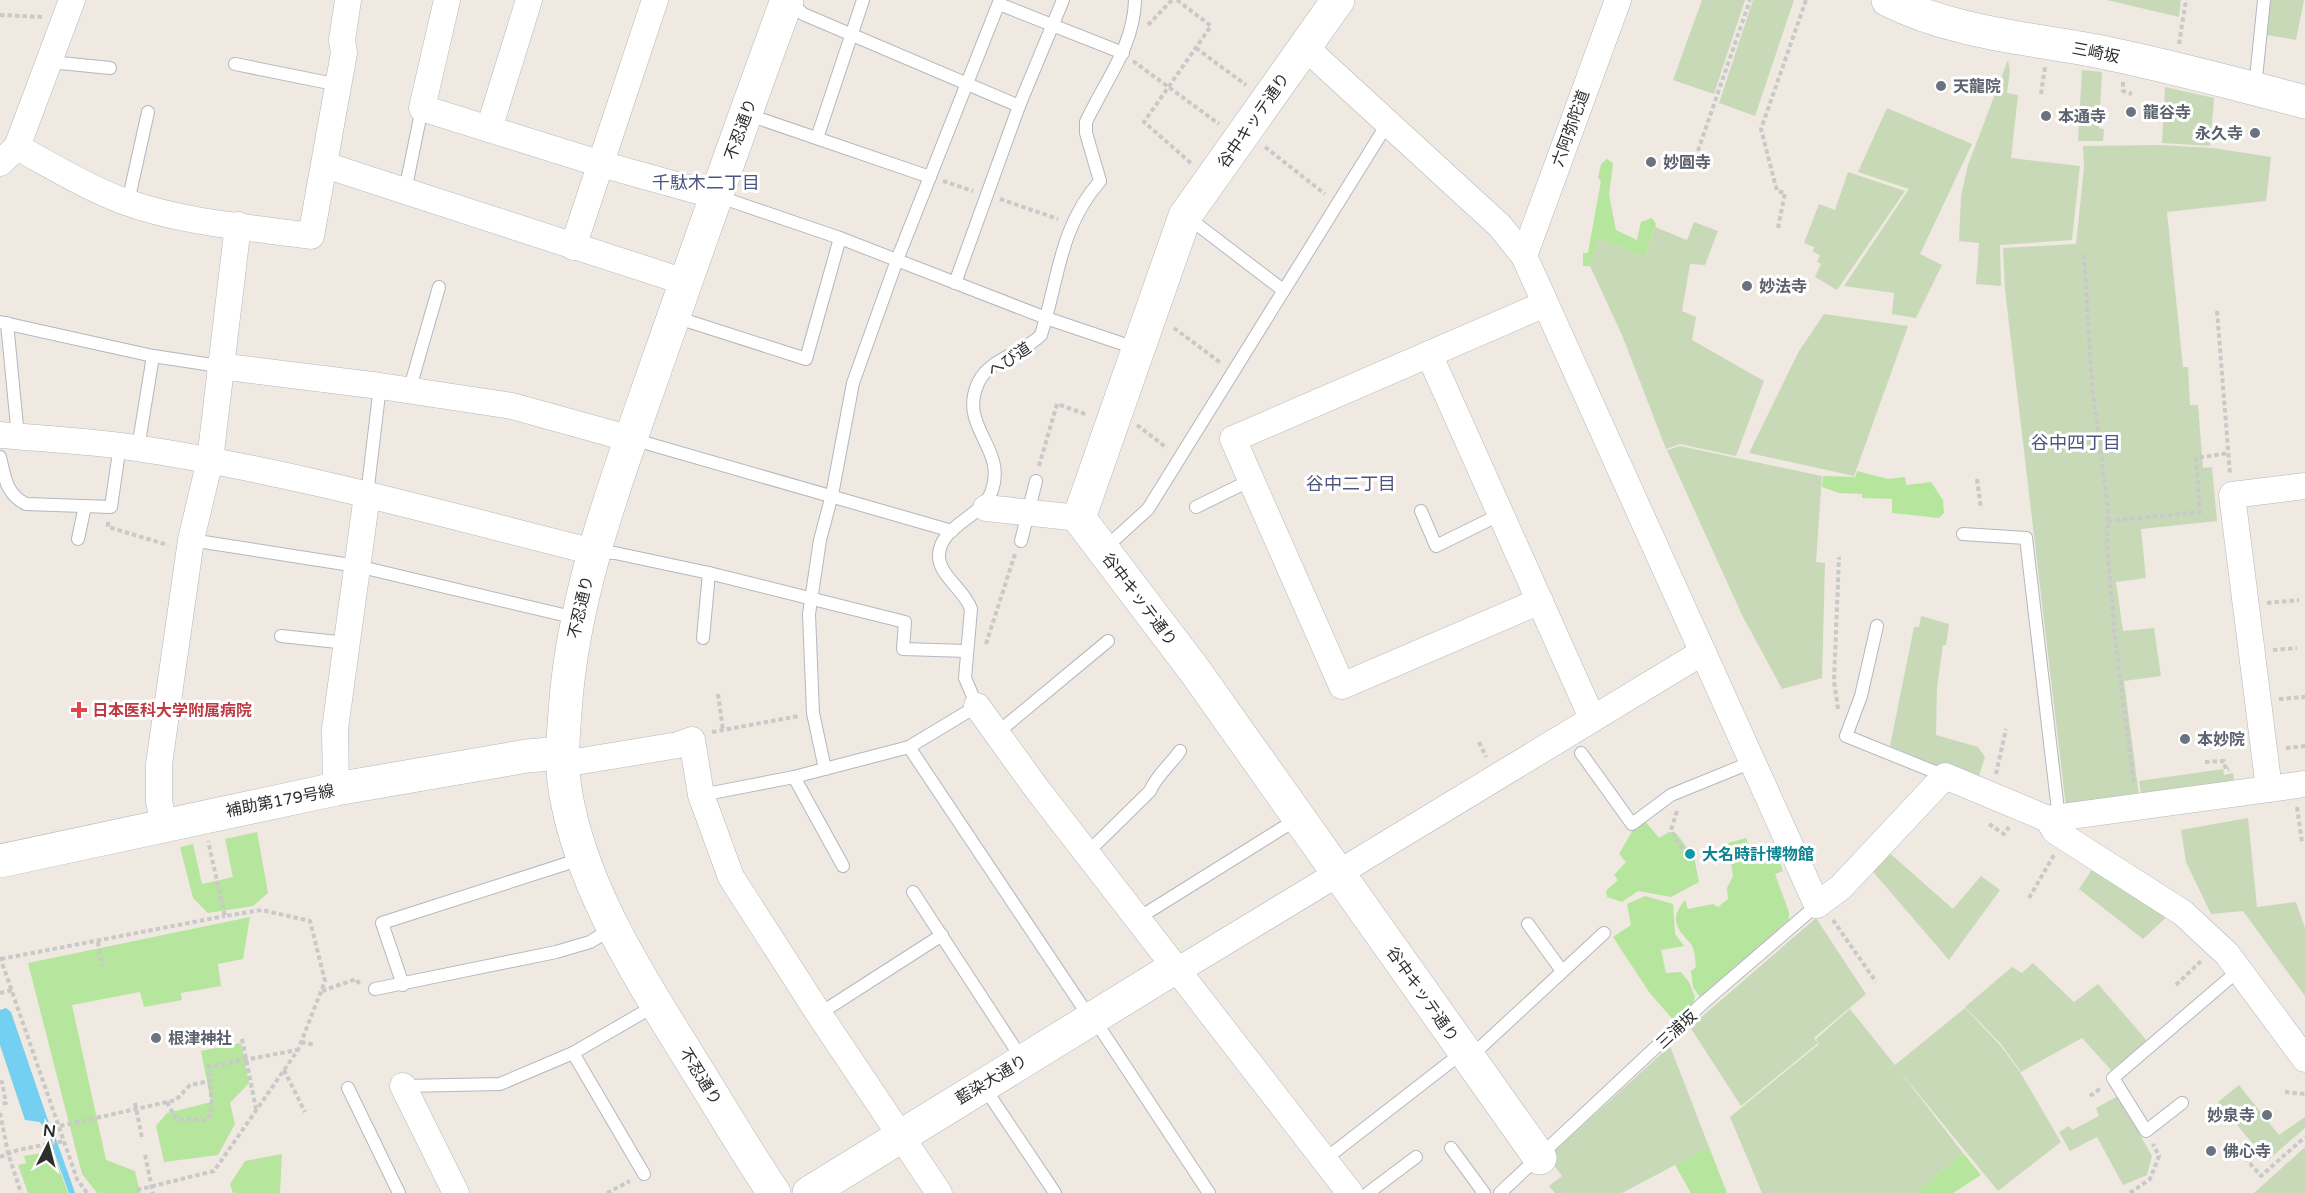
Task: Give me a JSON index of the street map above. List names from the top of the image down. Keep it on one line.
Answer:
{"streets":{"street":["三崎坂","谷中キッテ通り","六阿弥陀道","不忍通り","補助第179号線","藍染大通り"],"lane":["へび道","三浦坂"]},"crossings":[["谷中キッテ通り","三浦坂"],["不忍通り","補助第179号線"]],"districts":["千駄木二丁目","谷中四丁目","谷中二丁目"],"places":{"other":["天龍院","龍谷寺","本通寺","永久寺","妙圓寺","妙法寺","本妙院","大名時計博物館","根津神社","妙泉寺","佛心寺"],"health":["日本医科大学附属病院"]},"north":"top"}
